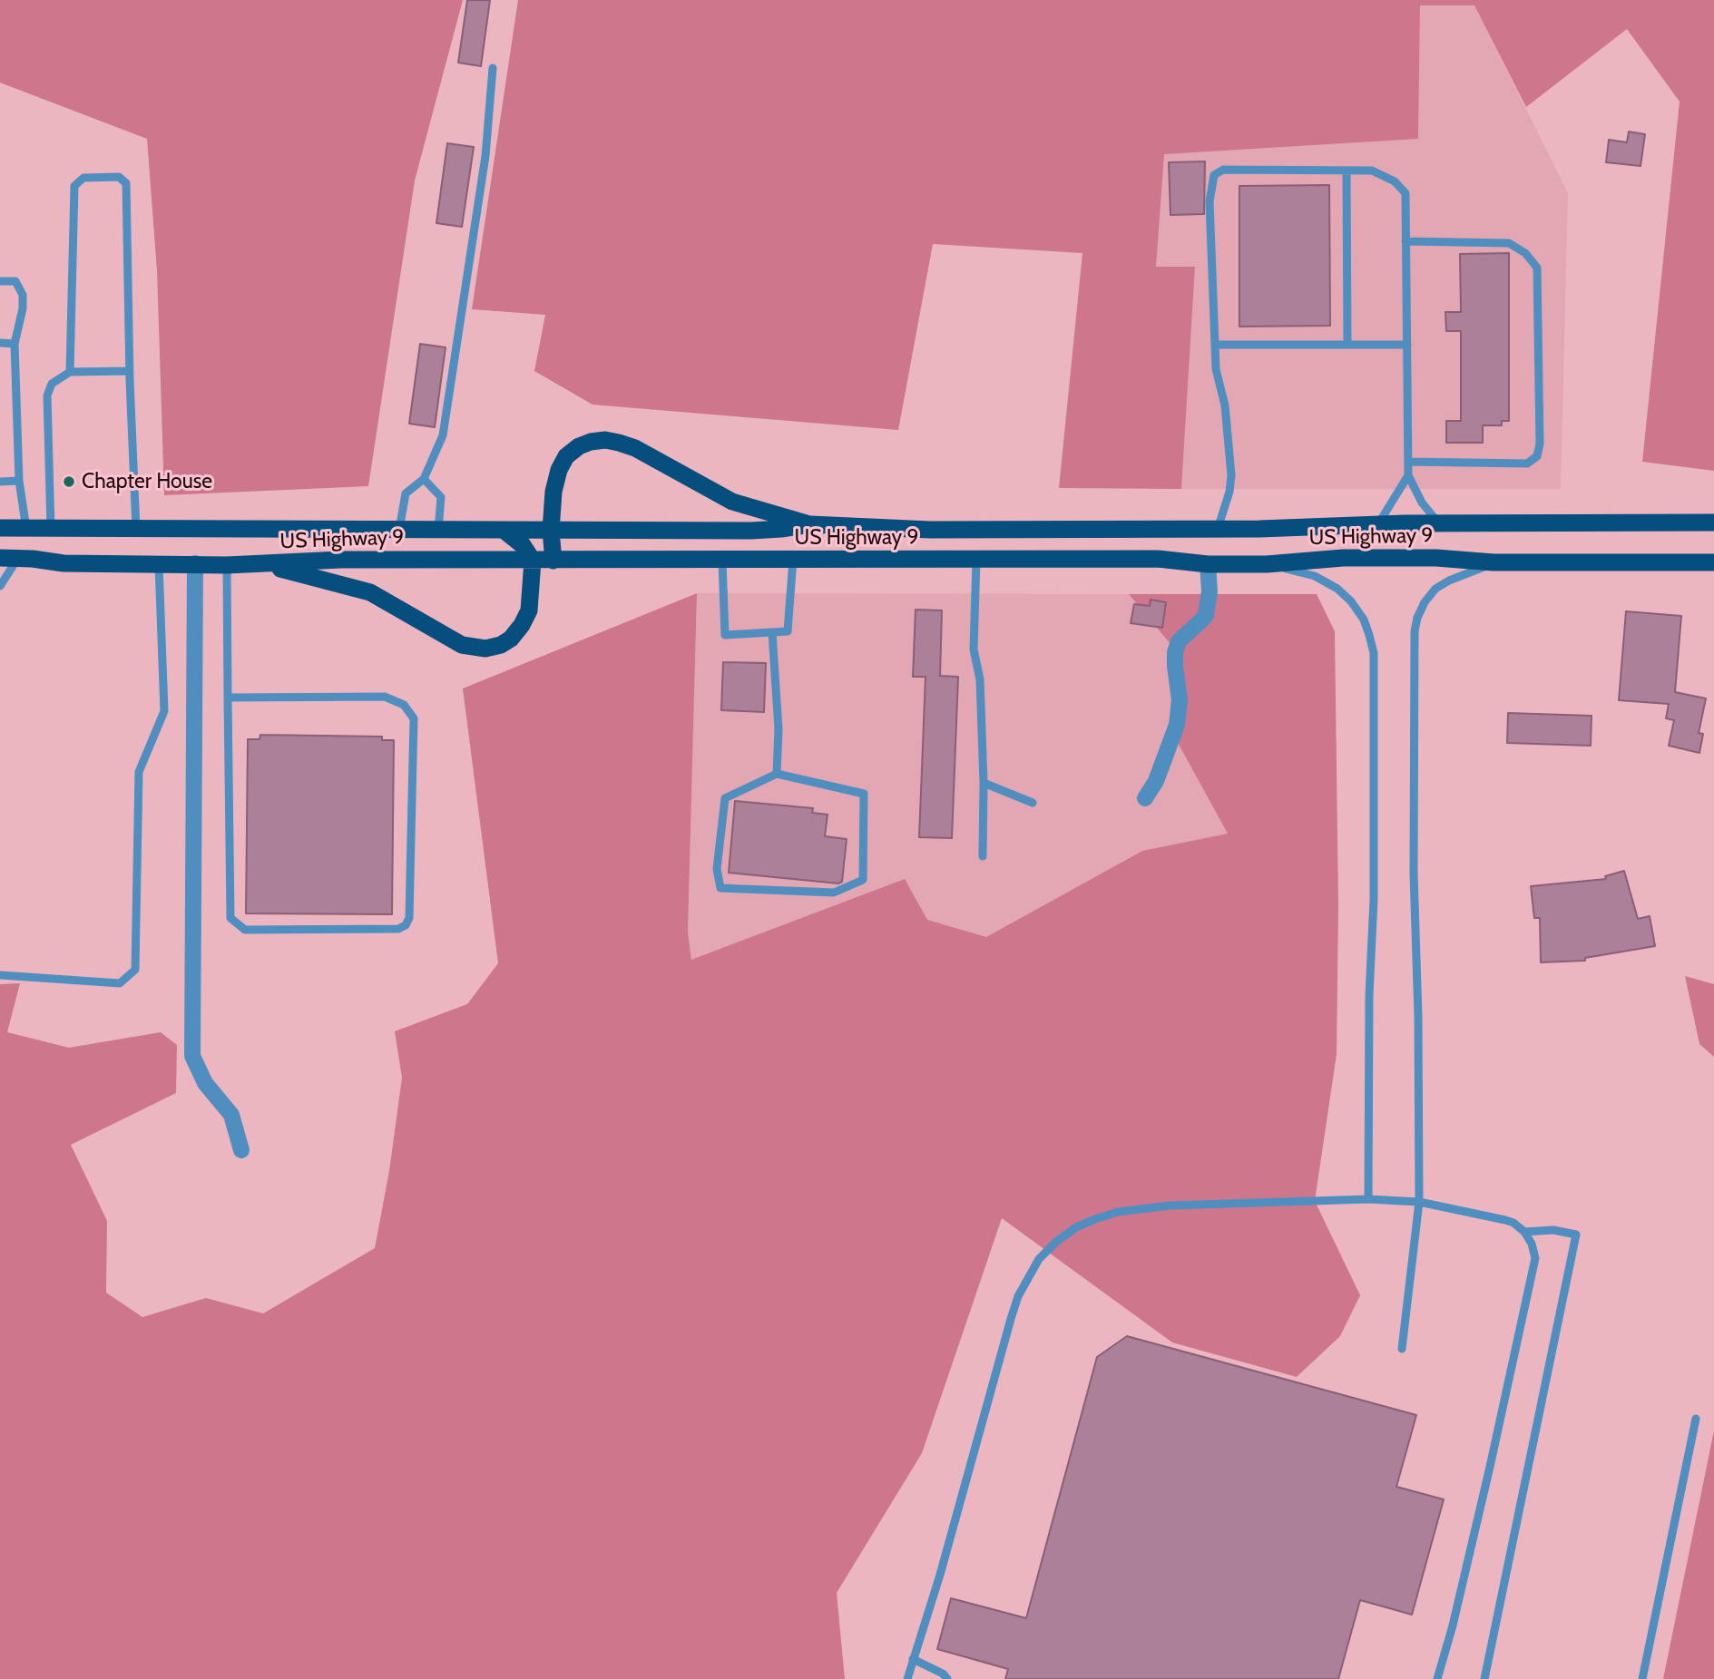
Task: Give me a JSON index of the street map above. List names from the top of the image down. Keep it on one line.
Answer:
{"streets":{"highway":["US Highway 9"]},"places":["Chapter House"]}
